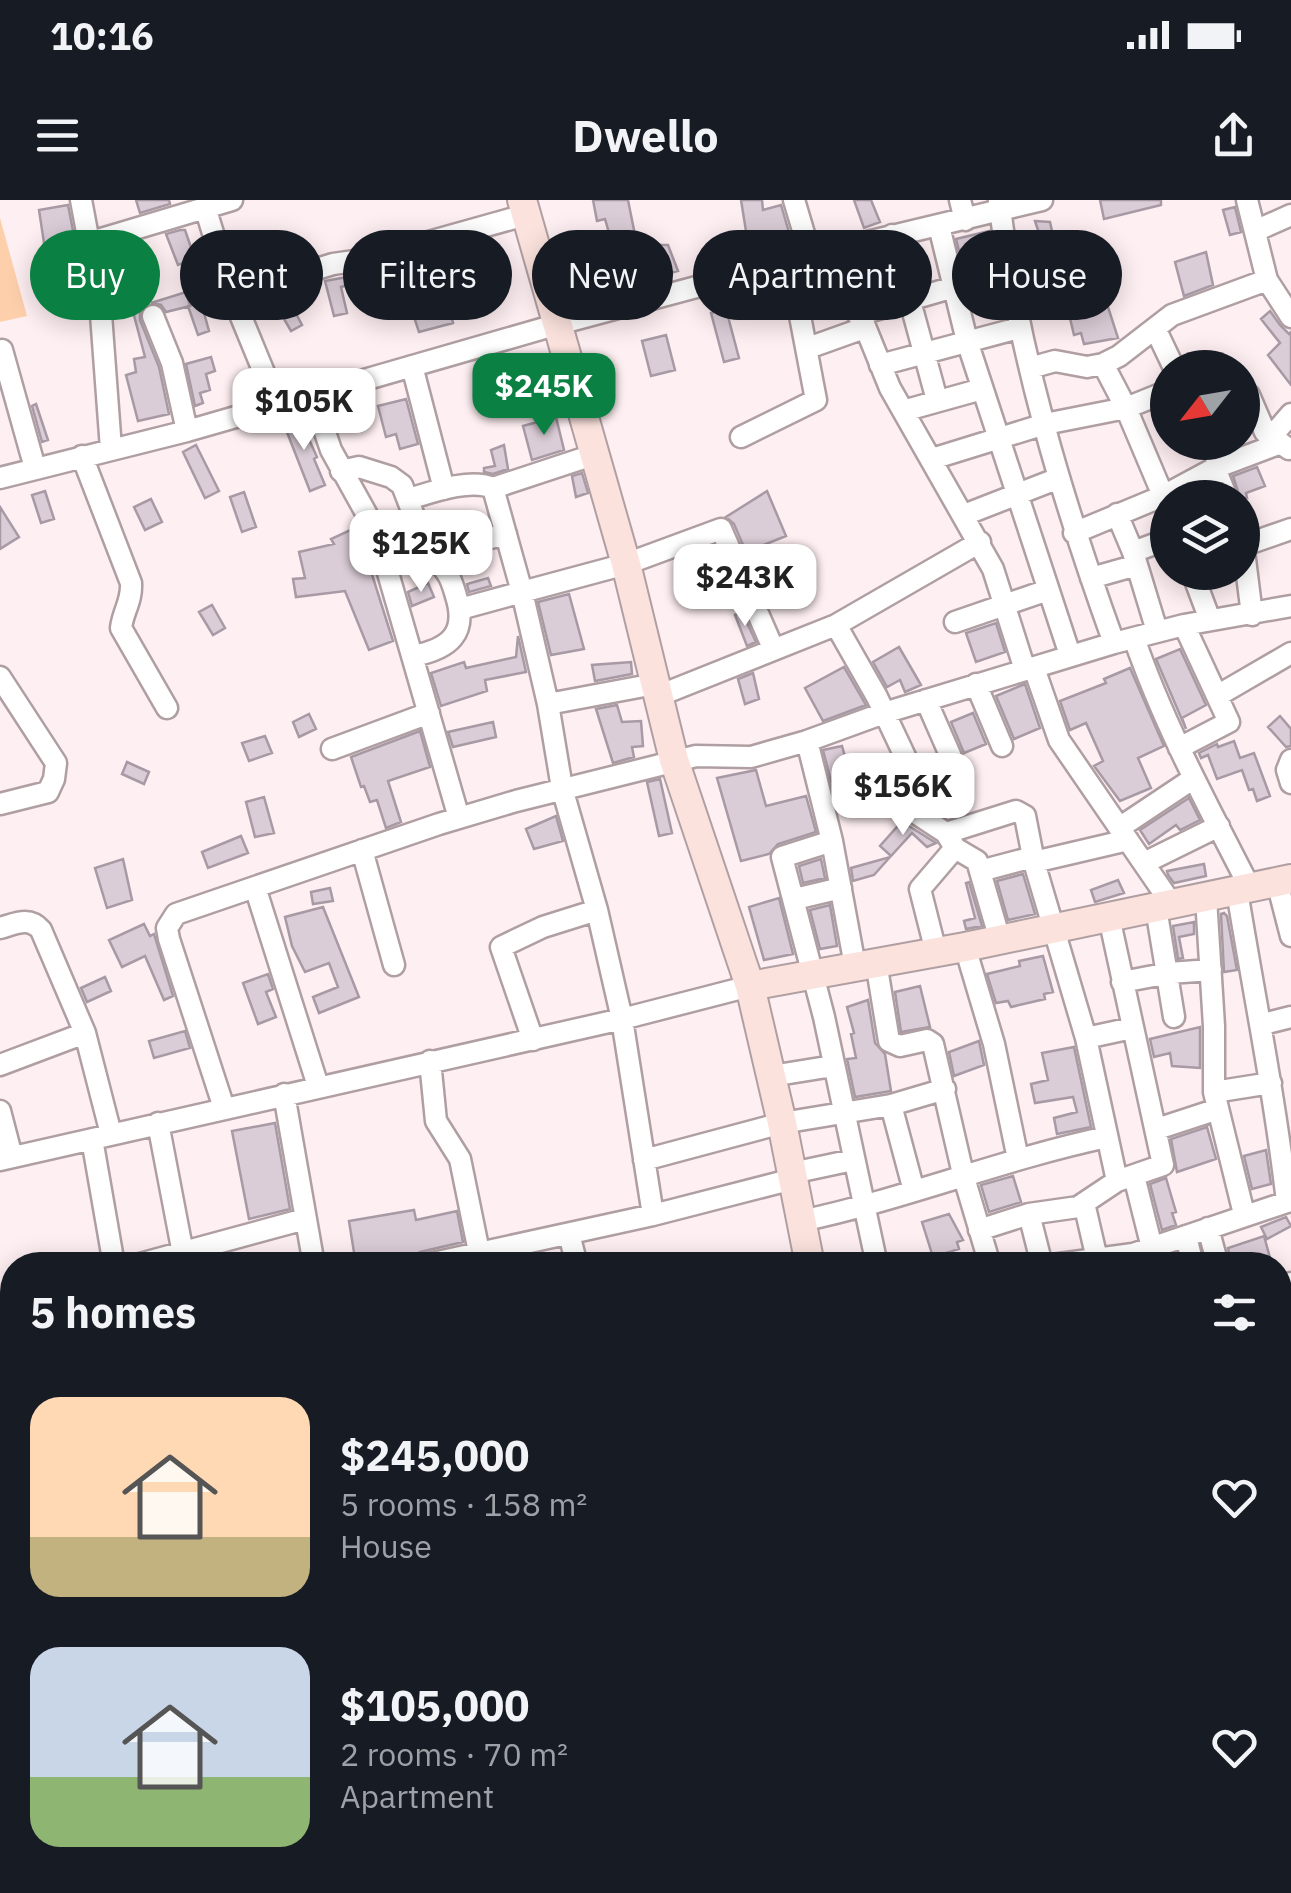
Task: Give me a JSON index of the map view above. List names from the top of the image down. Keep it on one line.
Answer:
{"north":"bottom left","page":{"status":"10:16","header":"Dwello","chip":["Buy","Rent","Filters","New","Apartment","House"],"price":["$245K","$105K","$125K","$243K","$156K"],"heading":"5 homes","list":[{"name":"$245,000","note":"5 rooms · 158 m² · House"},{"name":"$105,000","note":"2 rooms · 70 m² · Apartment"}]}}
